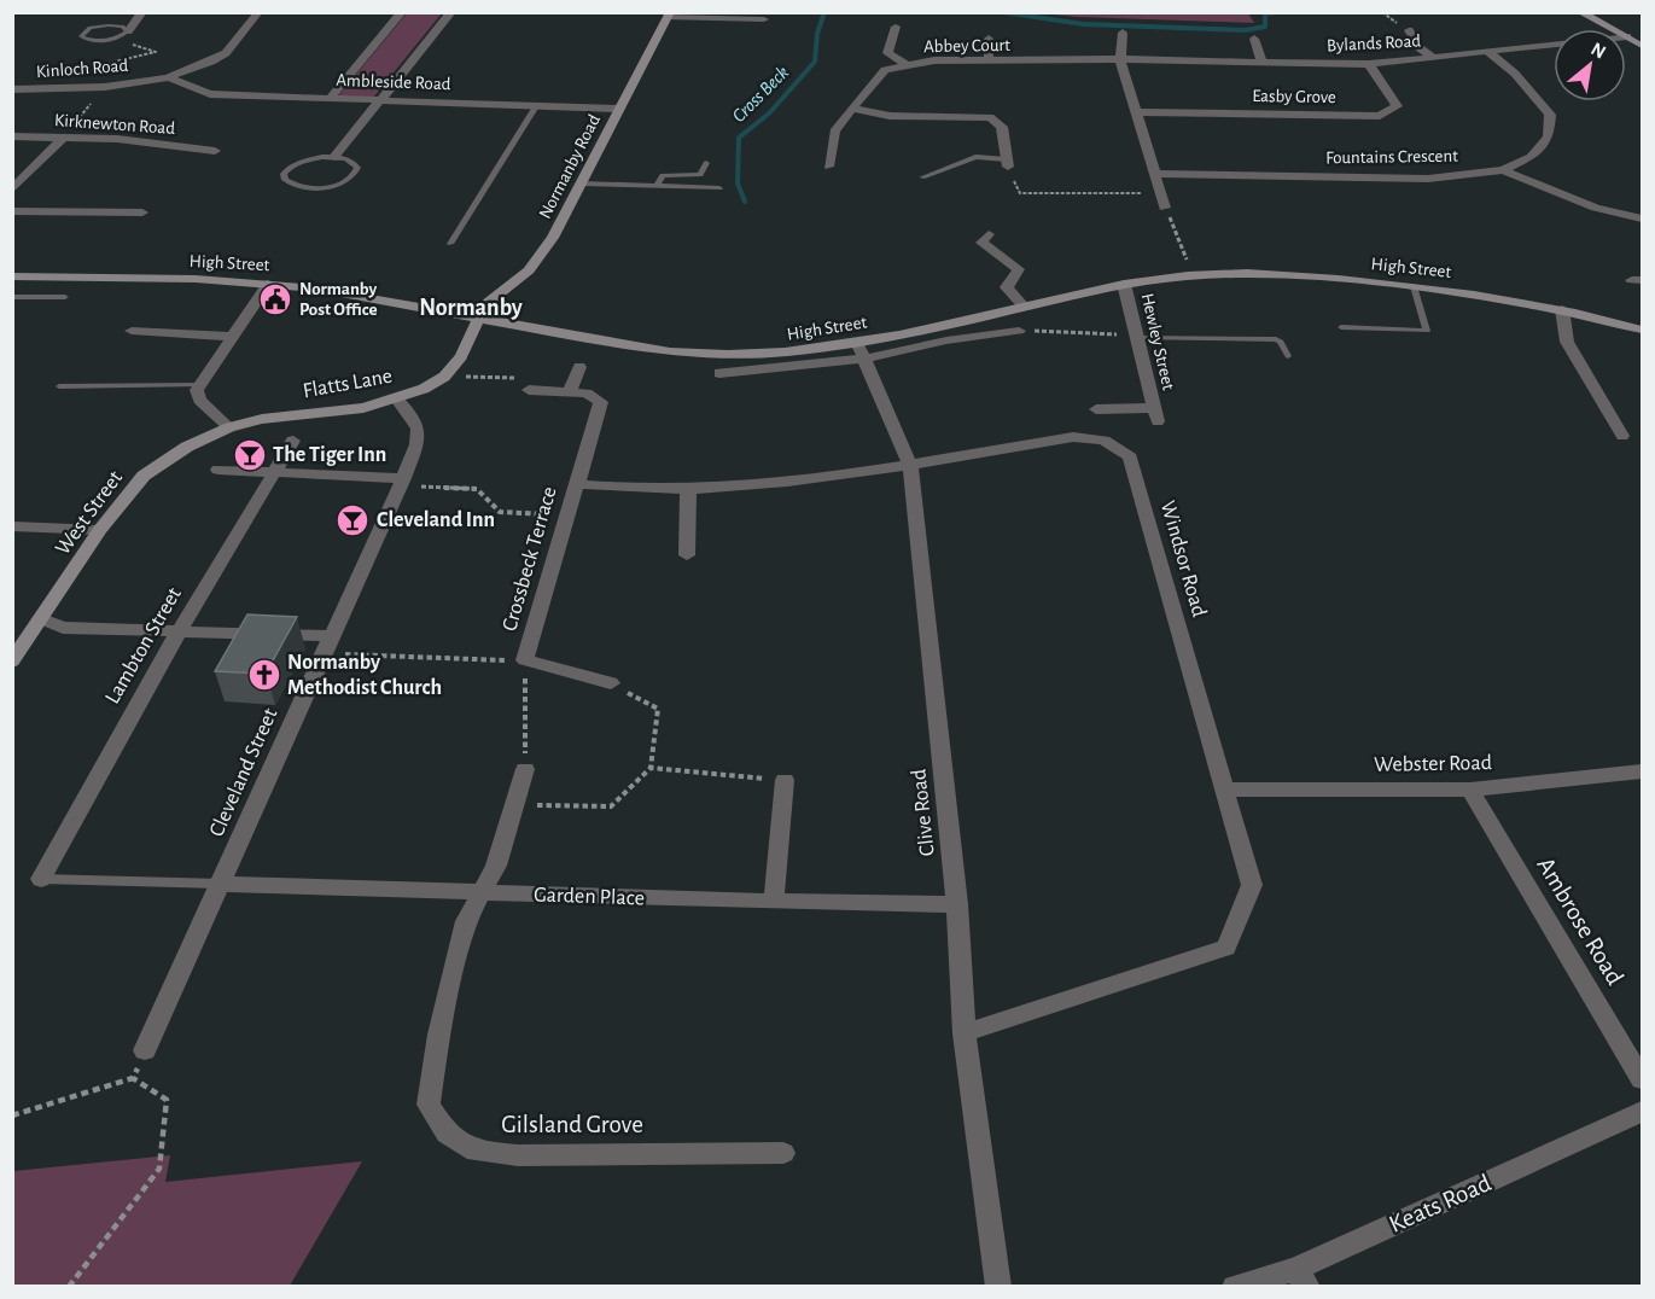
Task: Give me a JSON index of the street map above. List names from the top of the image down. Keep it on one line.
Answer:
{"streets":{"main road":["Normanby Road","High Street","Flatts Lane","West Street"],"street":["Bylands Road","Abbey Court","Kinloch Road","Ambleside Road","Easby Grove","Kirknewton Road","Fountains Crescent","Hewley Street","Crossbeck Terrace","Windsor Road","Lambton Street","Webster Road","Cleveland Street","Clive Road","Garden Place","Ambrose Road","Gilsland Grove","Keats Road"]},"crossings":[["Bylands Road","Abbey Court"],["Bylands Road","Easby Grove"],["Bylands Road","Fountains Crescent"],["Kinloch Road","Ambleside Road"],["Ambleside Road","Normanby Road"],["Normanby Road","High Street"],["Normanby Road","Flatts Lane"],["High Street","Hewley Street"],["High Street","Flatts Lane"],["High Street","Clive Road"],["Flatts Lane","West Street"],["Flatts Lane","Cleveland Street"],["Crossbeck Terrace","Windsor Road"],["Windsor Road","Webster Road"],["Windsor Road","Clive Road"],["Webster Road","Ambrose Road"],["Cleveland Street","Garden Place"],["Clive Road","Garden Place"],["Garden Place","Gilsland Grove"]],"districts":["Normanby"],"water":["Cross Beck"],"places":{"public building":["Normanby Post Office"],"bar":["The Tiger Inn","Cleveland Inn"],"church":["Normanby Methodist Church"]},"north":"top right"}
